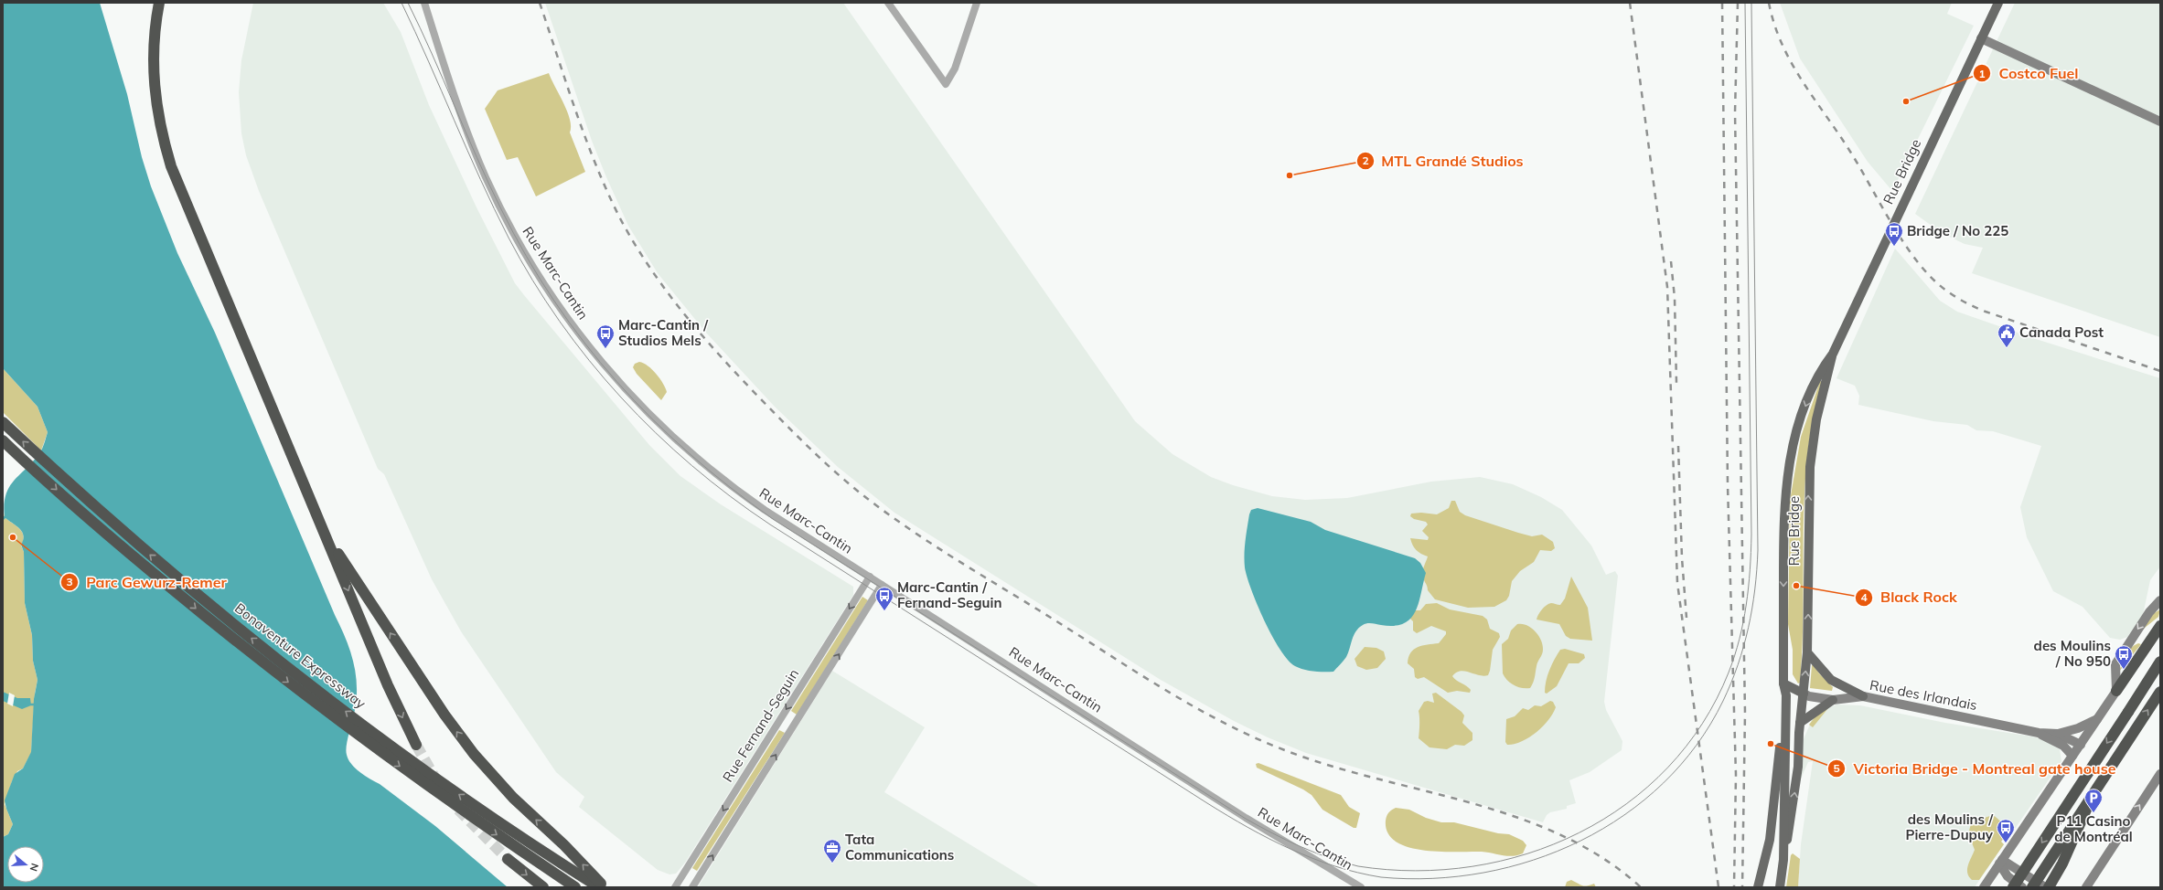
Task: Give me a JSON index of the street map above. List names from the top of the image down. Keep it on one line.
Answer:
{"streets":{"highway":["Bonaventure Expressway"],"main road":["Rue Bridge"],"street":["Rue Marc-Cantin","Rue des Irlandais","Rue Fernand-Seguin"]},"crossings":[["Rue Bridge","Rue des Irlandais"],["Rue Marc-Cantin","Rue Fernand-Seguin"]],"places":{"other":["Costco Fuel","MTL Grandé Studios","Parc Gewurz-Remer","Black Rock","Victoria Bridge - Montreal gate house"],"bus stop":["Bridge / No 225","Marc-Cantin / Studios Mels","Marc-Cantin / Fernand-Seguin","des Moulins / No 950","des Moulins / Pierre-Dupuy"],"public building":["Canada Post"],"parking":["P11 Casino de Montréal"],"office":["Tata Communications"]},"north":"right"}
